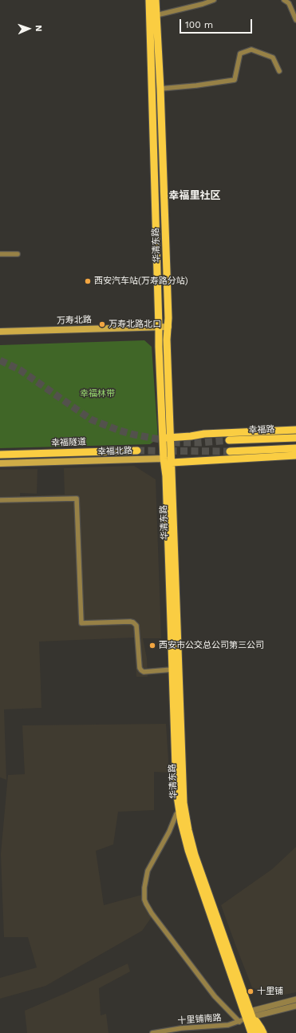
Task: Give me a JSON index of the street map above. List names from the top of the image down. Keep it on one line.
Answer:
{"streets":{"main road":["华清东路","万寿北路","幸福路","幸福隧道","幸福北路"],"street":["十里铺南路"]},"crossings":[["华清东路","万寿北路"],["华清东路","幸福北路"],["华清东路","十里铺南路"]],"districts":["幸福里社区"],"parks":["幸福林带"],"places":["西安汽车站(万寿路分站)","万寿北路北口","西安市公交总公司第三公司","十里铺"],"scale_bar":"100 m","north":"right"}
